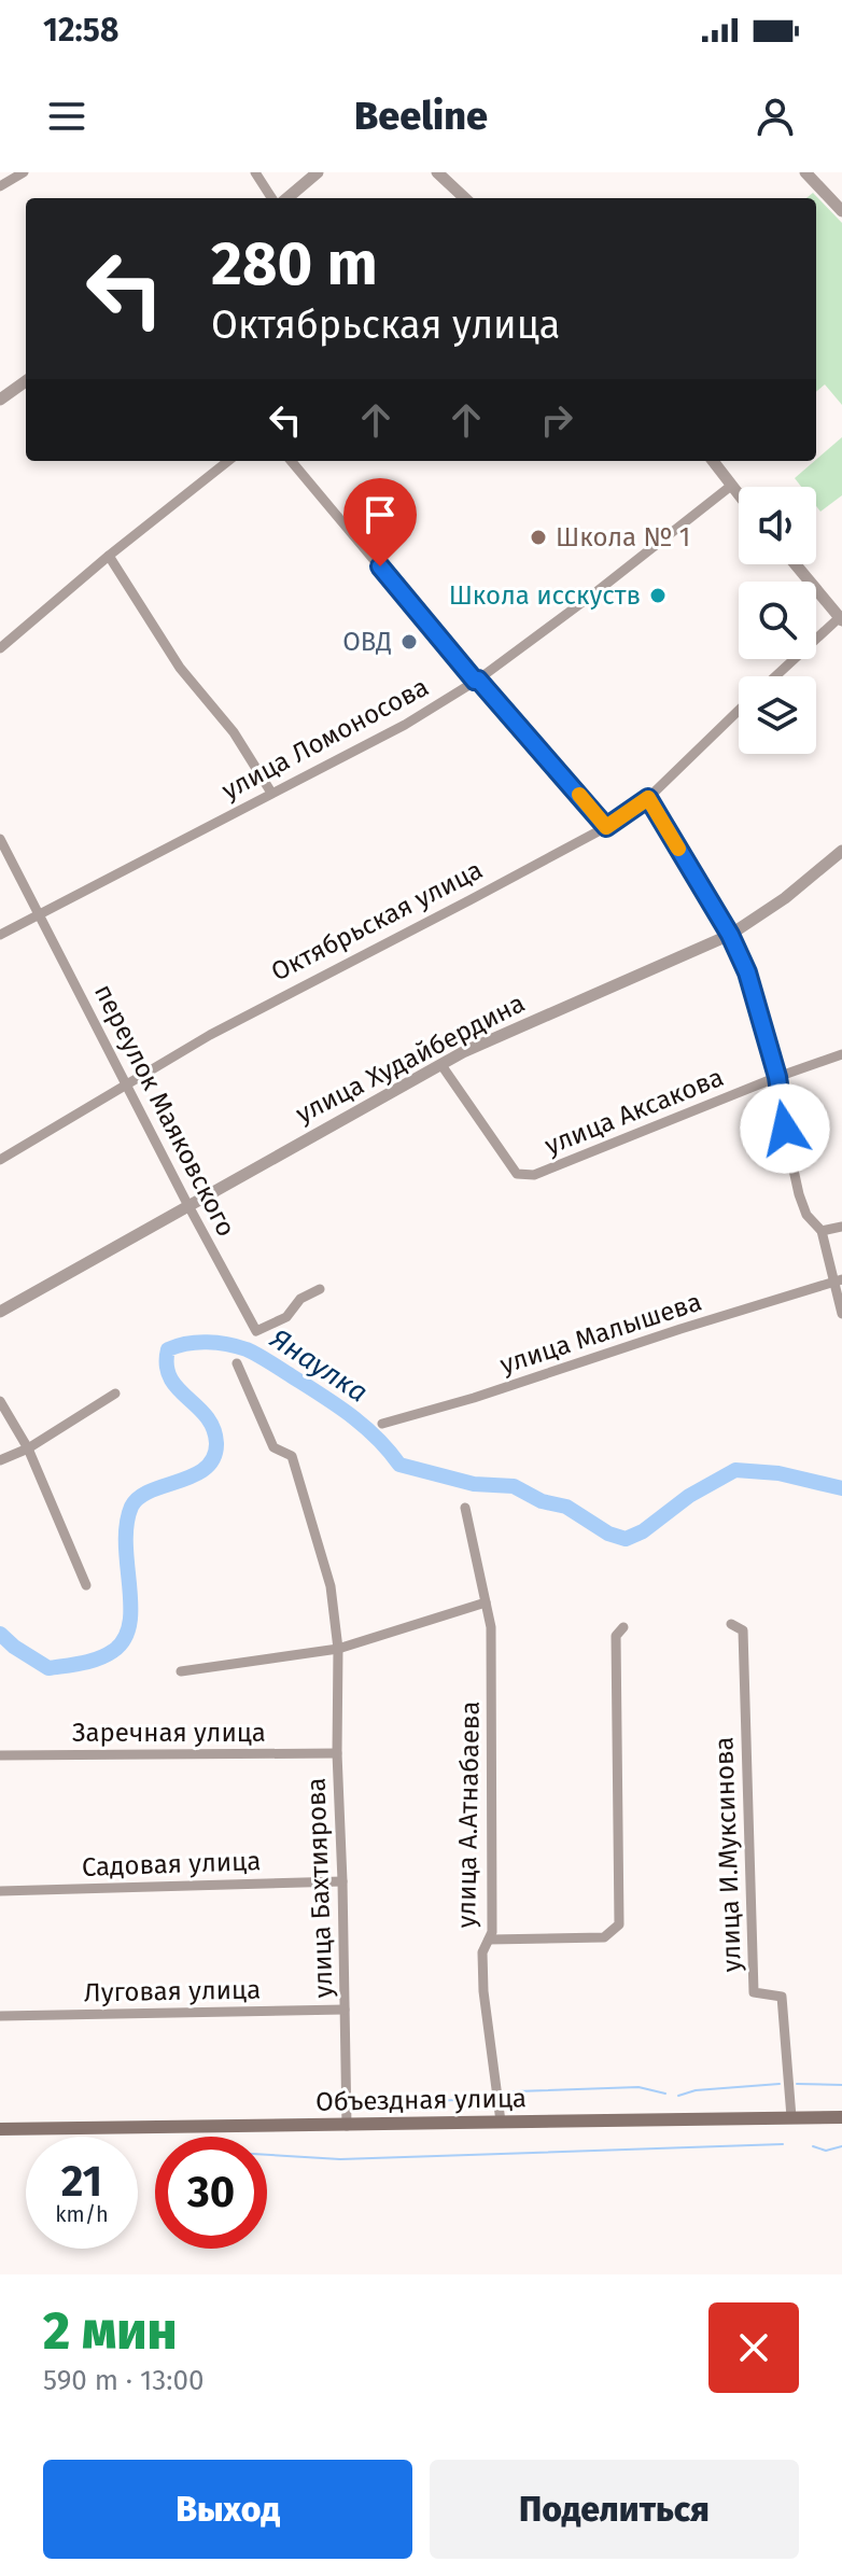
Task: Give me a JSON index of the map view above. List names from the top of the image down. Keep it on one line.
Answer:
{"streets":{"main road":["Объездная улица"],"street":["улица Ломоносова","Октябрьская улица","улица Худайбердина","переулок Маяковского","улица Аксакова","улица Малышева","Заречная улица","улица А.Атнабаева","улица И.Муксинова","Садовая улица","улица Бахтиярова","Луговая улица"]},"crossings":[["улица Ломоносова","переулок Маяковского"],["Октябрьская улица","переулок Маяковского"],["улица Худайбердина","переулок Маяковского"],["улица Худайбердина","улица Аксакова"],["Заречная улица","улица Бахтиярова"],["улица А.Атнабаева","Объездная улица"],["улица И.Муксинова","Объездная улица"],["Садовая улица","улица Бахтиярова"],["улица Бахтиярова","Луговая улица"],["улица Бахтиярова","Объездная улица"]],"water":["Янаулка"],"places":["Школа № 1","Школа исскуств","ОВД"],"page":{"status":"12:58","header":"Beeline","turn":["280 m","Октябрьская улица"],"speed":"21 km/h","limit":"30","heading":["2 мин","590 m · 13:00"],"buttons":["Выход","Поделиться"]}}
